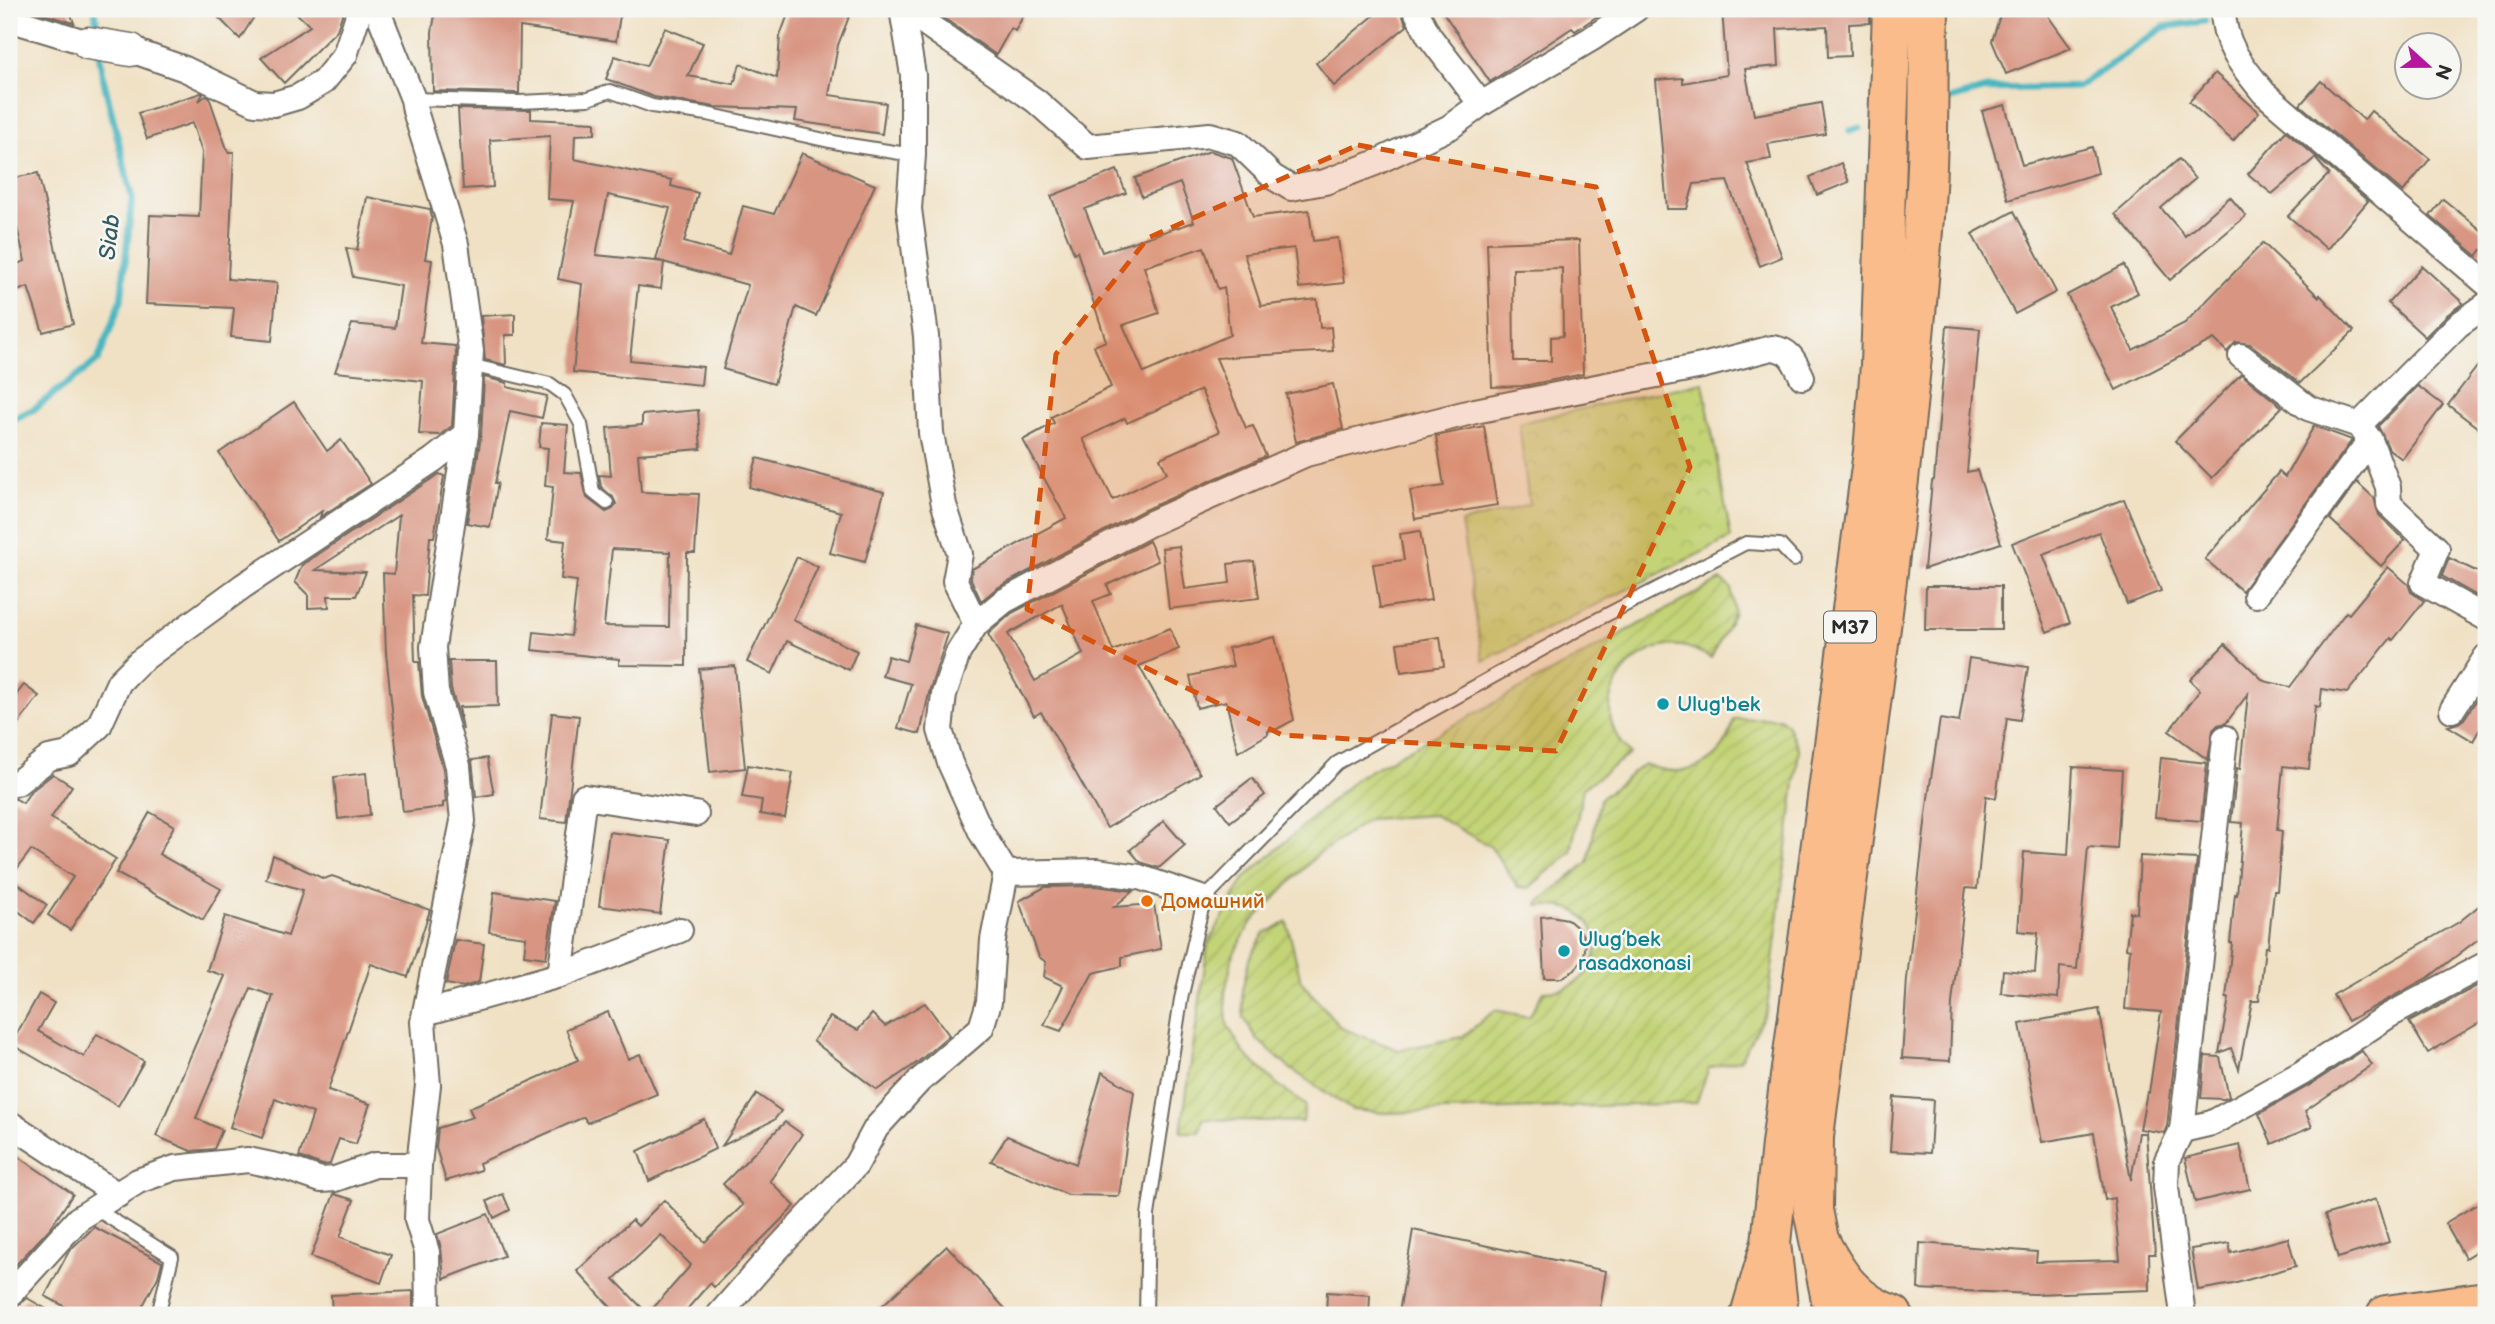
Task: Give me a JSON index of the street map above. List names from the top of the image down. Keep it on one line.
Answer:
{"streets":{"main road":["M37"]},"water":["Siab"],"places":["Ulug'bek","Домашний","Ulug’bek rasadxonasi"],"north":"right"}
